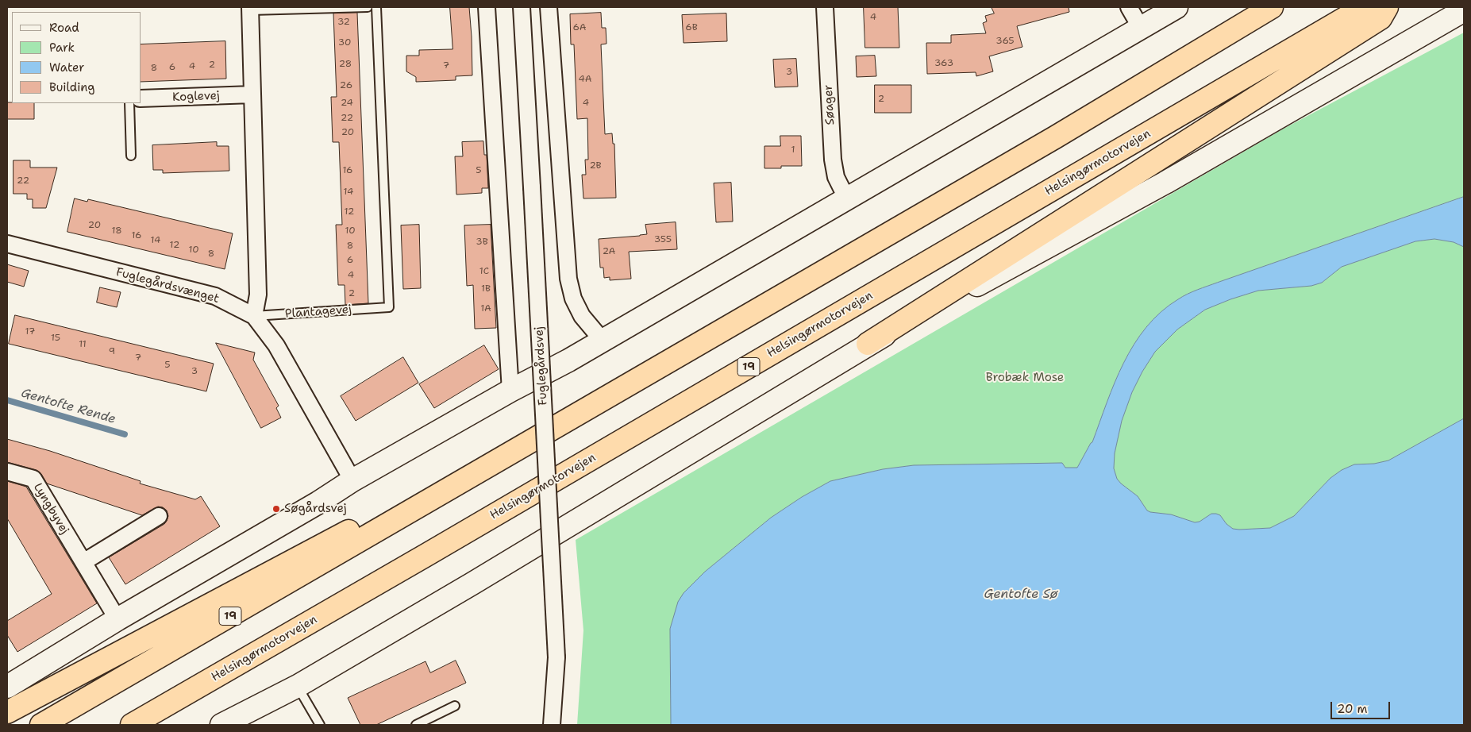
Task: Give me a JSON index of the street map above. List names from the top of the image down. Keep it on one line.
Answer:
{"streets":{"highway":["Helsingørmotorvejen","19"],"street":["Koglevej","Søager","Fuglegårdsvænget","Fuglegårdsvej","Lyngbyvej"],"lane":["Plantagevej"]},"crossings":[["Fuglegårdsvænget","Plantagevej"]],"water":["Gentofte Rende","Gentofte Sø"],"parks":["Brobæk Mose"],"places":["Søgårdsvej"],"house_numbers":["4","32","6A","6B","365","30","363","28","2","7","4","6","8","3","4A","26","2","24","4","22","20","1","2B","16","5","22","14","12","20","18","10","16","355","14","3B","12","8","10","2A","8","6","1C","4","1B","2","1A","17","15","11","9","7","5","3"],"legend":["Road","Park","Water","Building"],"scale_bar":"20 m"}
